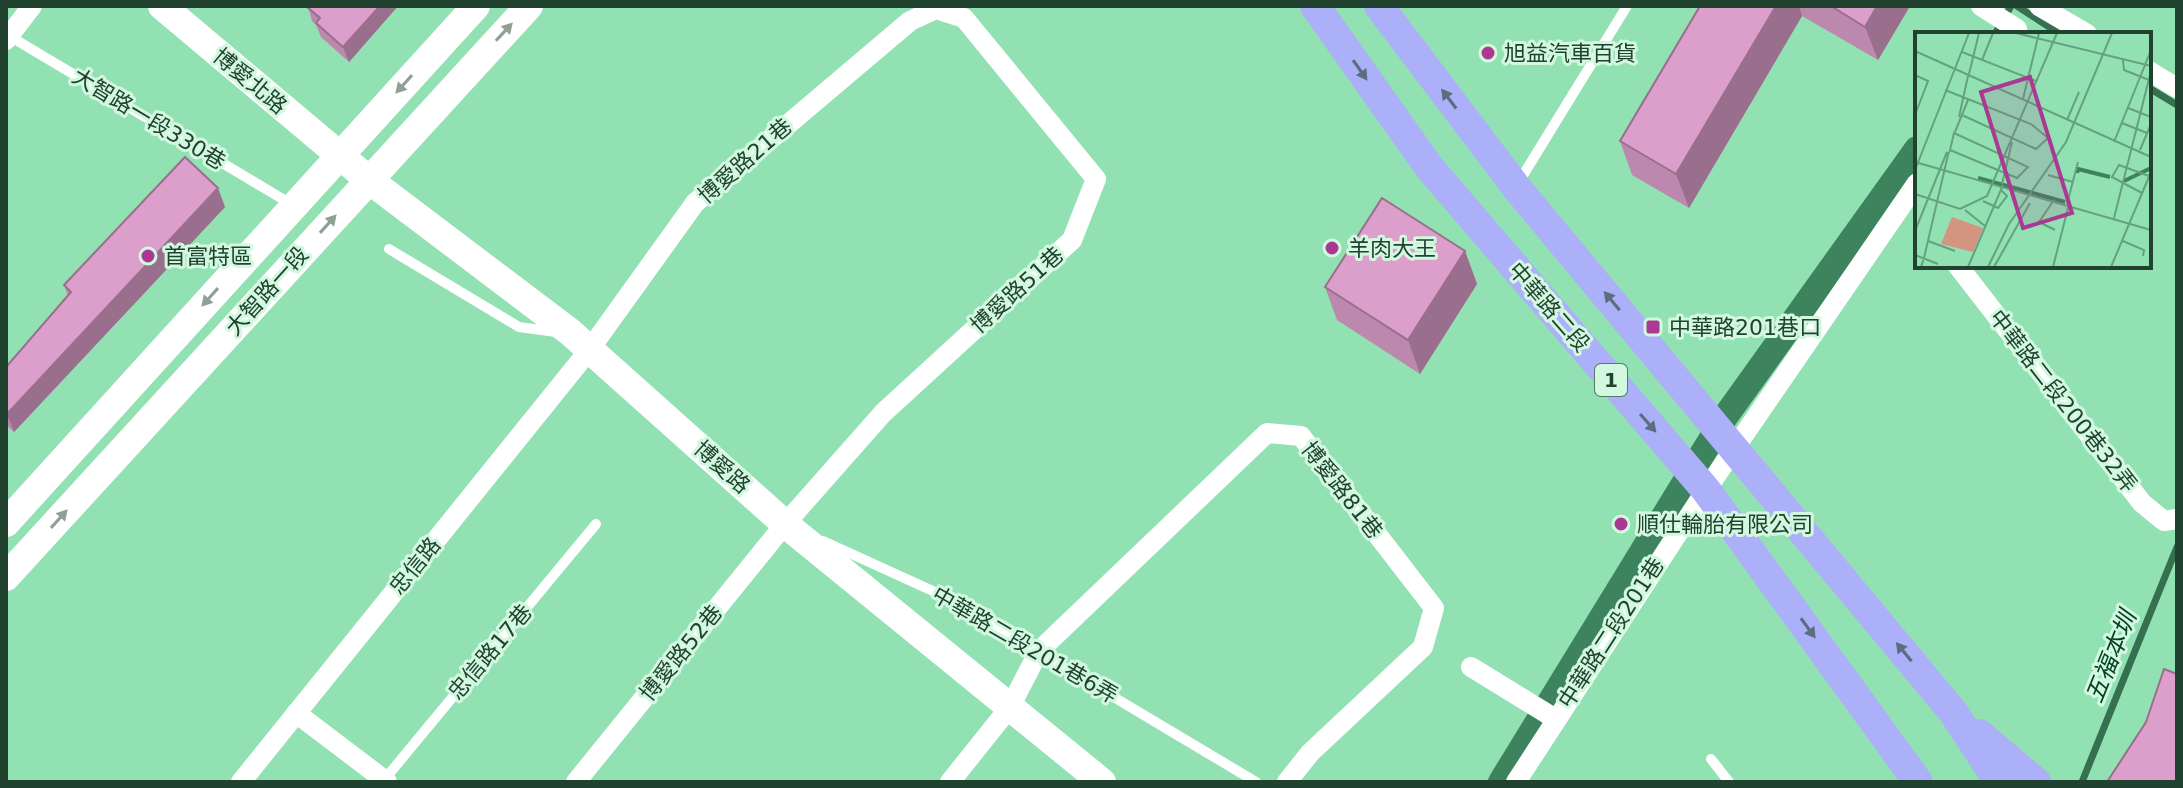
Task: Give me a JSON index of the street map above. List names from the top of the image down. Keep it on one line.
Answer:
{"streets":{"main road":["中華路二段","1"],"street":["博愛北路","博愛路21巷","博愛路51巷","大智路一段","中華路二段200巷32弄","博愛路","博愛路81巷","忠信路","中華路二段201巷","博愛路52巷"],"lane":["大智路一段330巷","中華路二段201巷6弄","忠信路17巷"]},"crossings":[["博愛北路","大智路一段"],["博愛北路","博愛路"],["大智路一段330巷","大智路一段"],["博愛路21巷","博愛路51巷"],["博愛路21巷","博愛路"],["博愛路21巷","忠信路"],["博愛路51巷","博愛路"],["博愛路51巷","中華路二段201巷6弄"],["博愛路51巷","博愛路52巷"],["大智路一段","博愛路"],["中華路二段","中華路二段201巷"],["1","中華路二段201巷"],["博愛路","博愛路81巷"],["博愛路","忠信路"],["博愛路","中華路二段201巷6弄"],["博愛路","博愛路52巷"],["博愛路81巷","中華路二段201巷6弄"],["中華路二段201巷6弄","博愛路52巷"]],"water":["五福本圳"],"places":{"other":["旭益汽車百貨","羊肉大王","首富特區","順仕輪胎有限公司"],"transit":["中華路201巷口"]}}
